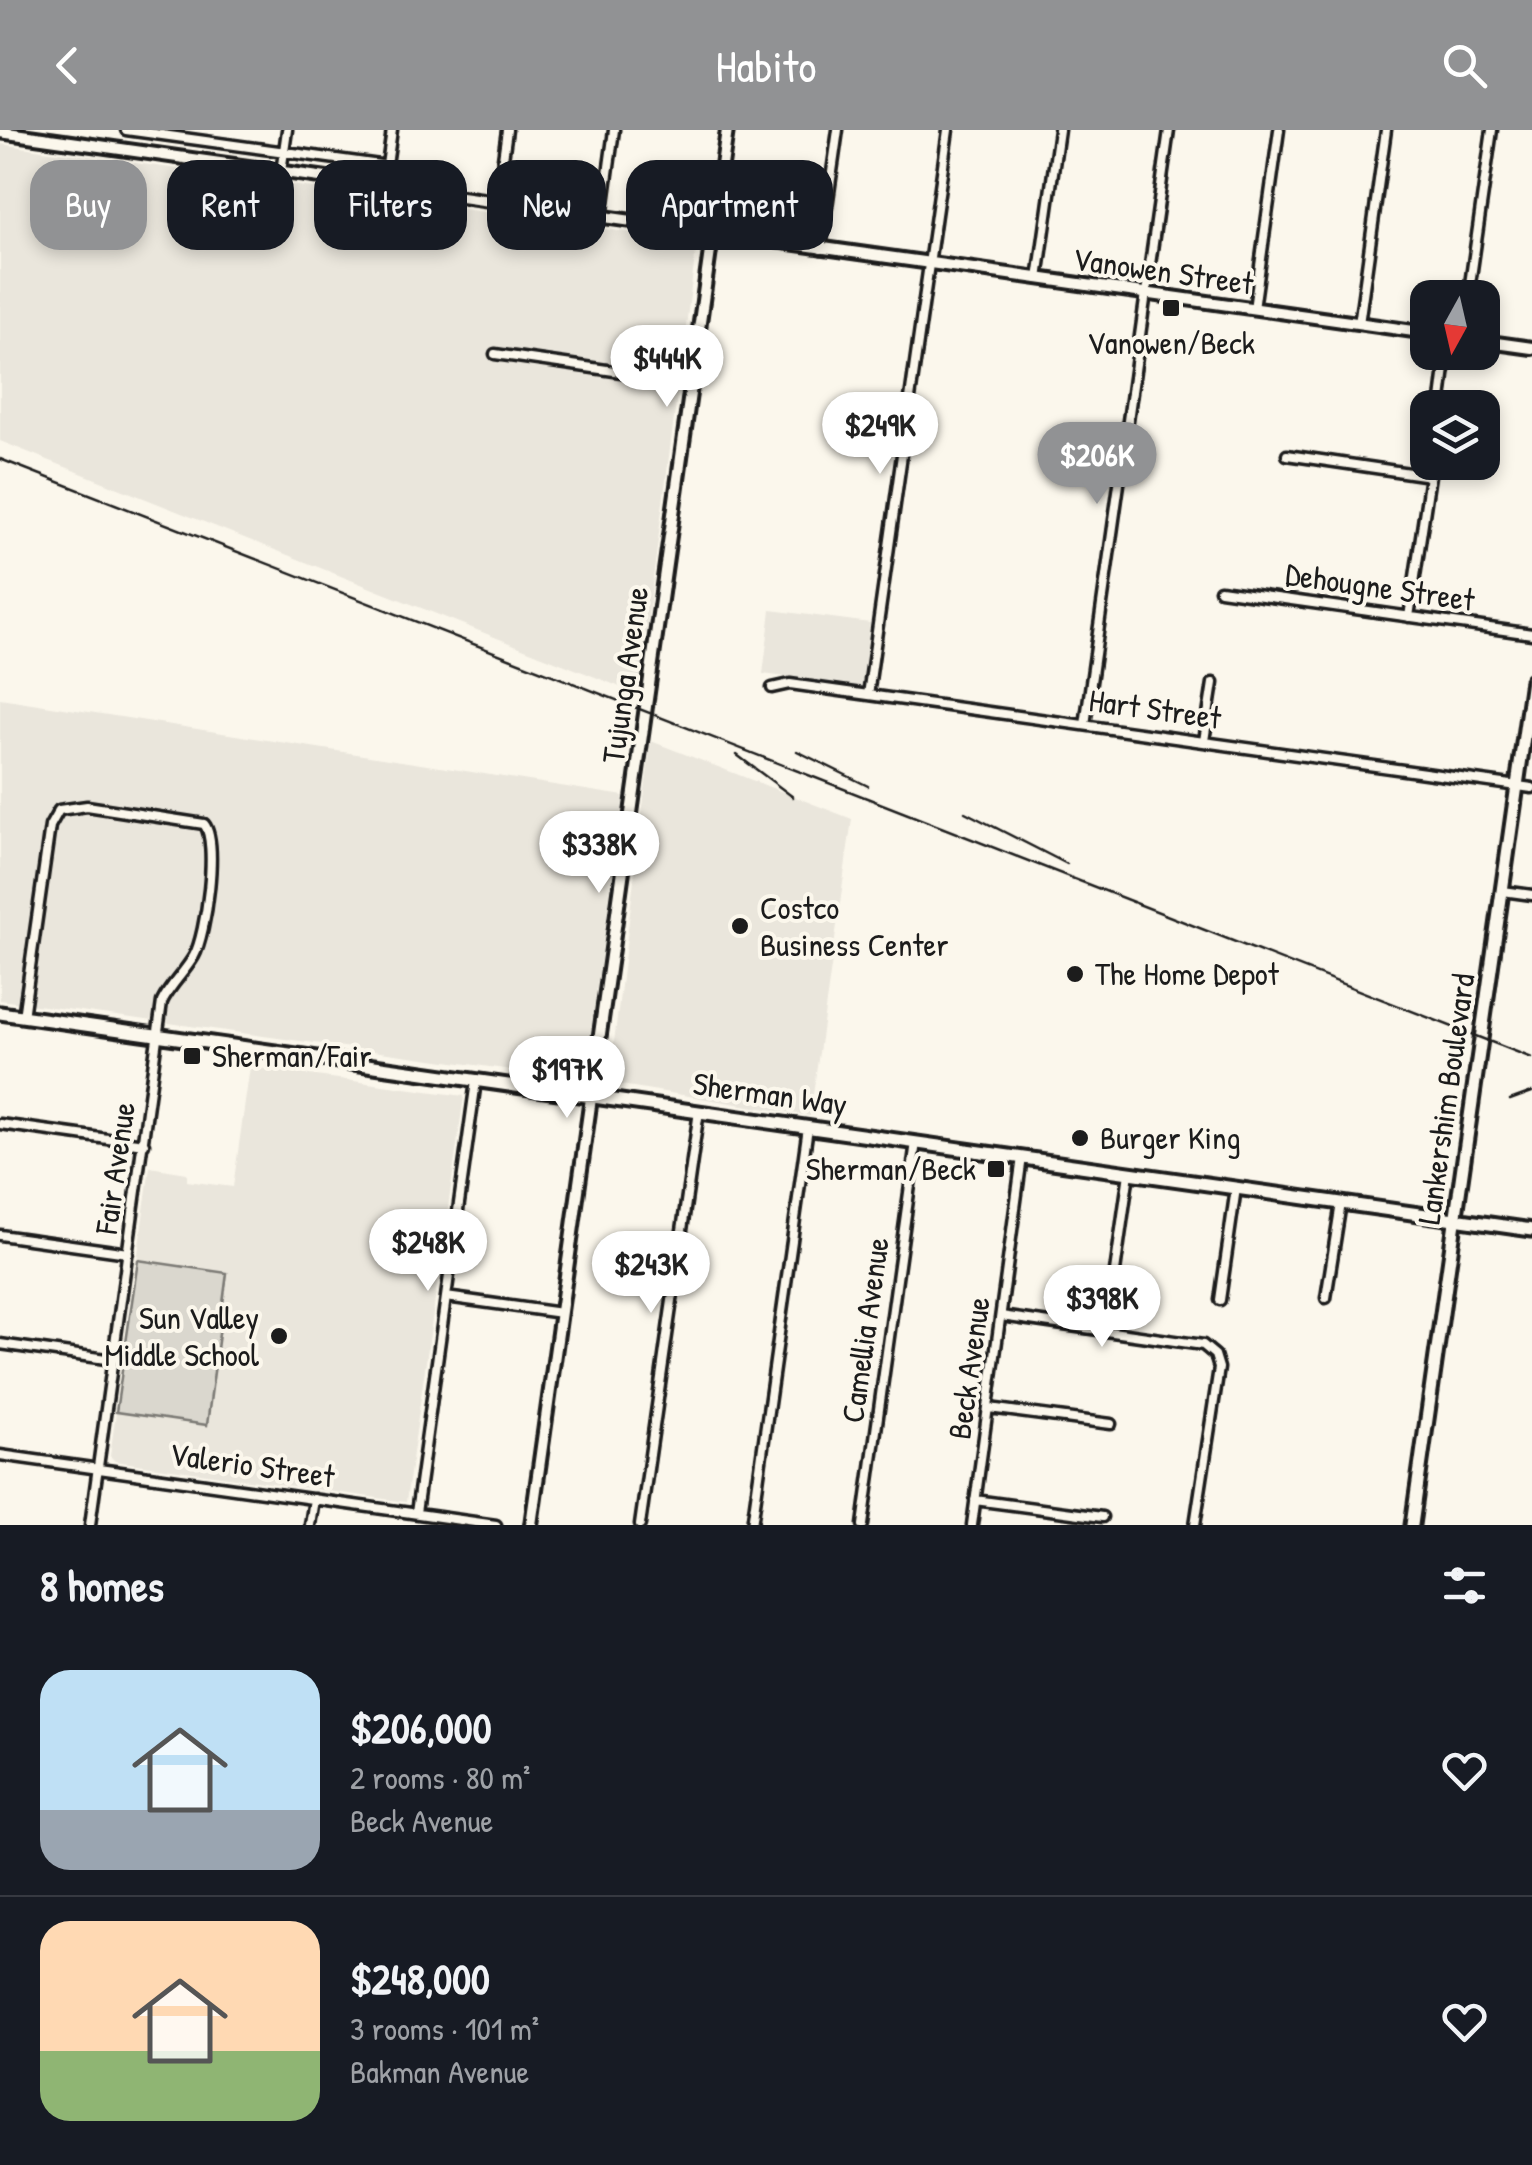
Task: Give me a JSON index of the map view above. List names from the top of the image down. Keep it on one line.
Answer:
{"streets":{"main road":["Vanowen Street","Tujunga Avenue","Sherman Way","Lankershim Boulevard"],"street":["Dehougne Street","Hart Street","Fair Avenue","Camellia Avenue","Beck Avenue","Valerio Street"]},"crossings":[["Tujunga Avenue","Sherman Way"],["Hart Street","Lankershim Boulevard"],["Sherman Way","Lankershim Boulevard"],["Sherman Way","Fair Avenue"],["Sherman Way","Camellia Avenue"],["Sherman Way","Beck Avenue"],["Fair Avenue","Valerio Street"]],"places":{"transit":["Vanowen/Beck","Sherman/Fair","Sherman/Beck"],"other":["Costco Business Center","The Home Depot","Burger King","Sun Valley Middle School"]},"north":"bottom","page":{"header":"Habito","chip":["Buy","Rent","Filters","New","Apartment"],"price":["$444K","$249K","$206K","$338K","$197K","$248K","$243K","$398K"],"heading":"8 homes","list":[{"name":"$206,000","note":"2 rooms · 80 m² · Beck Avenue"},{"name":"$248,000","note":"3 rooms · 101 m² · Bakman Avenue"}]}}
